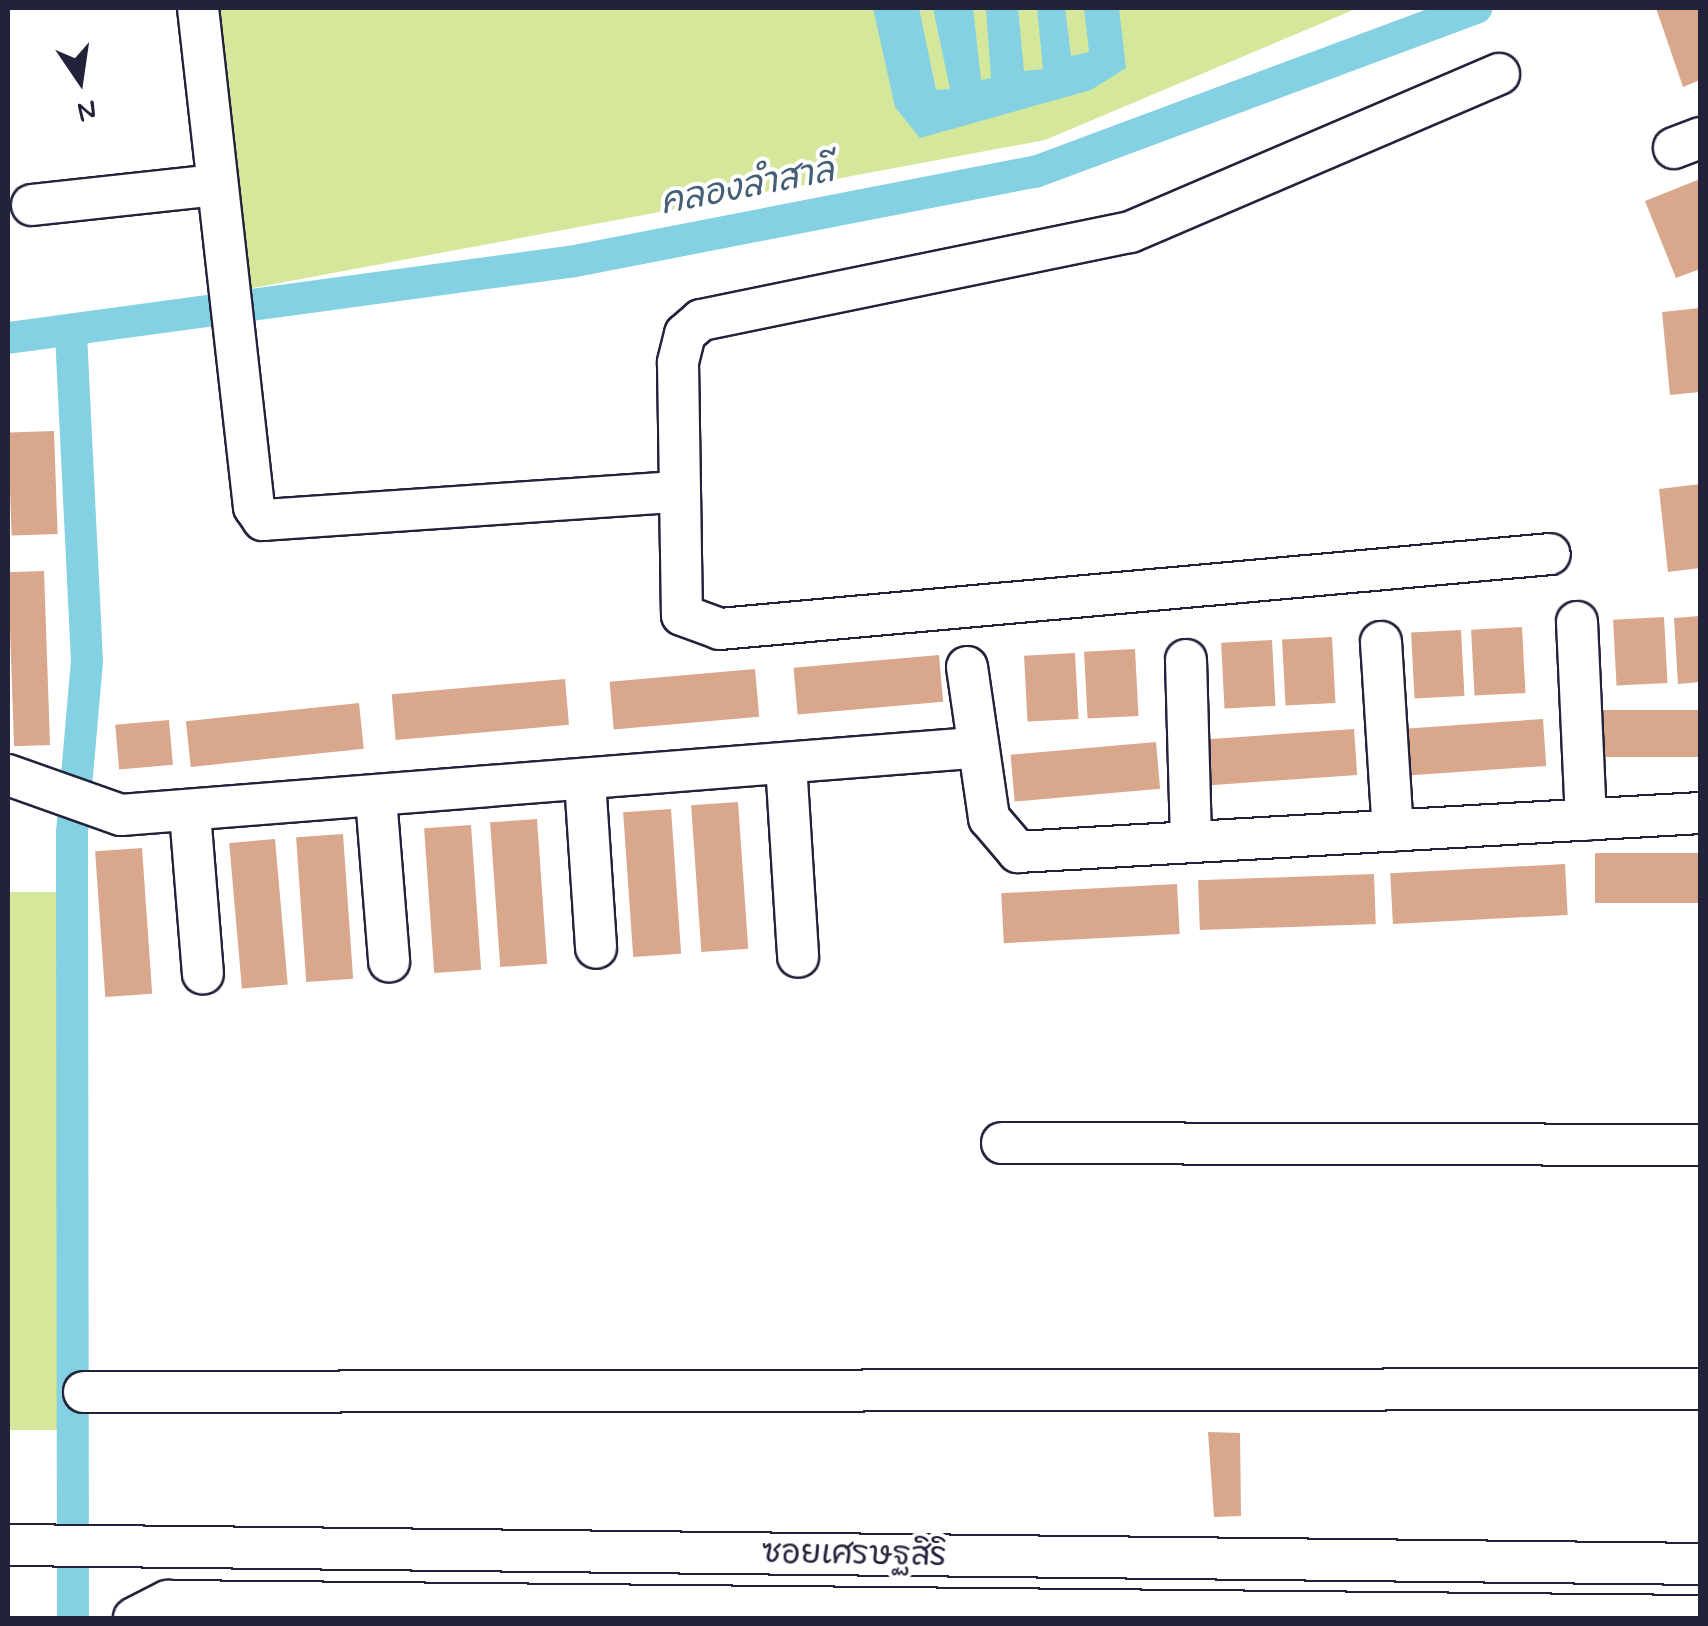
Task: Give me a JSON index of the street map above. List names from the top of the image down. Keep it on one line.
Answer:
{"streets":{"street":["ซอยเศรษฐสิริ"]},"water":["คลองลำสาลี"],"north":"bottom"}
